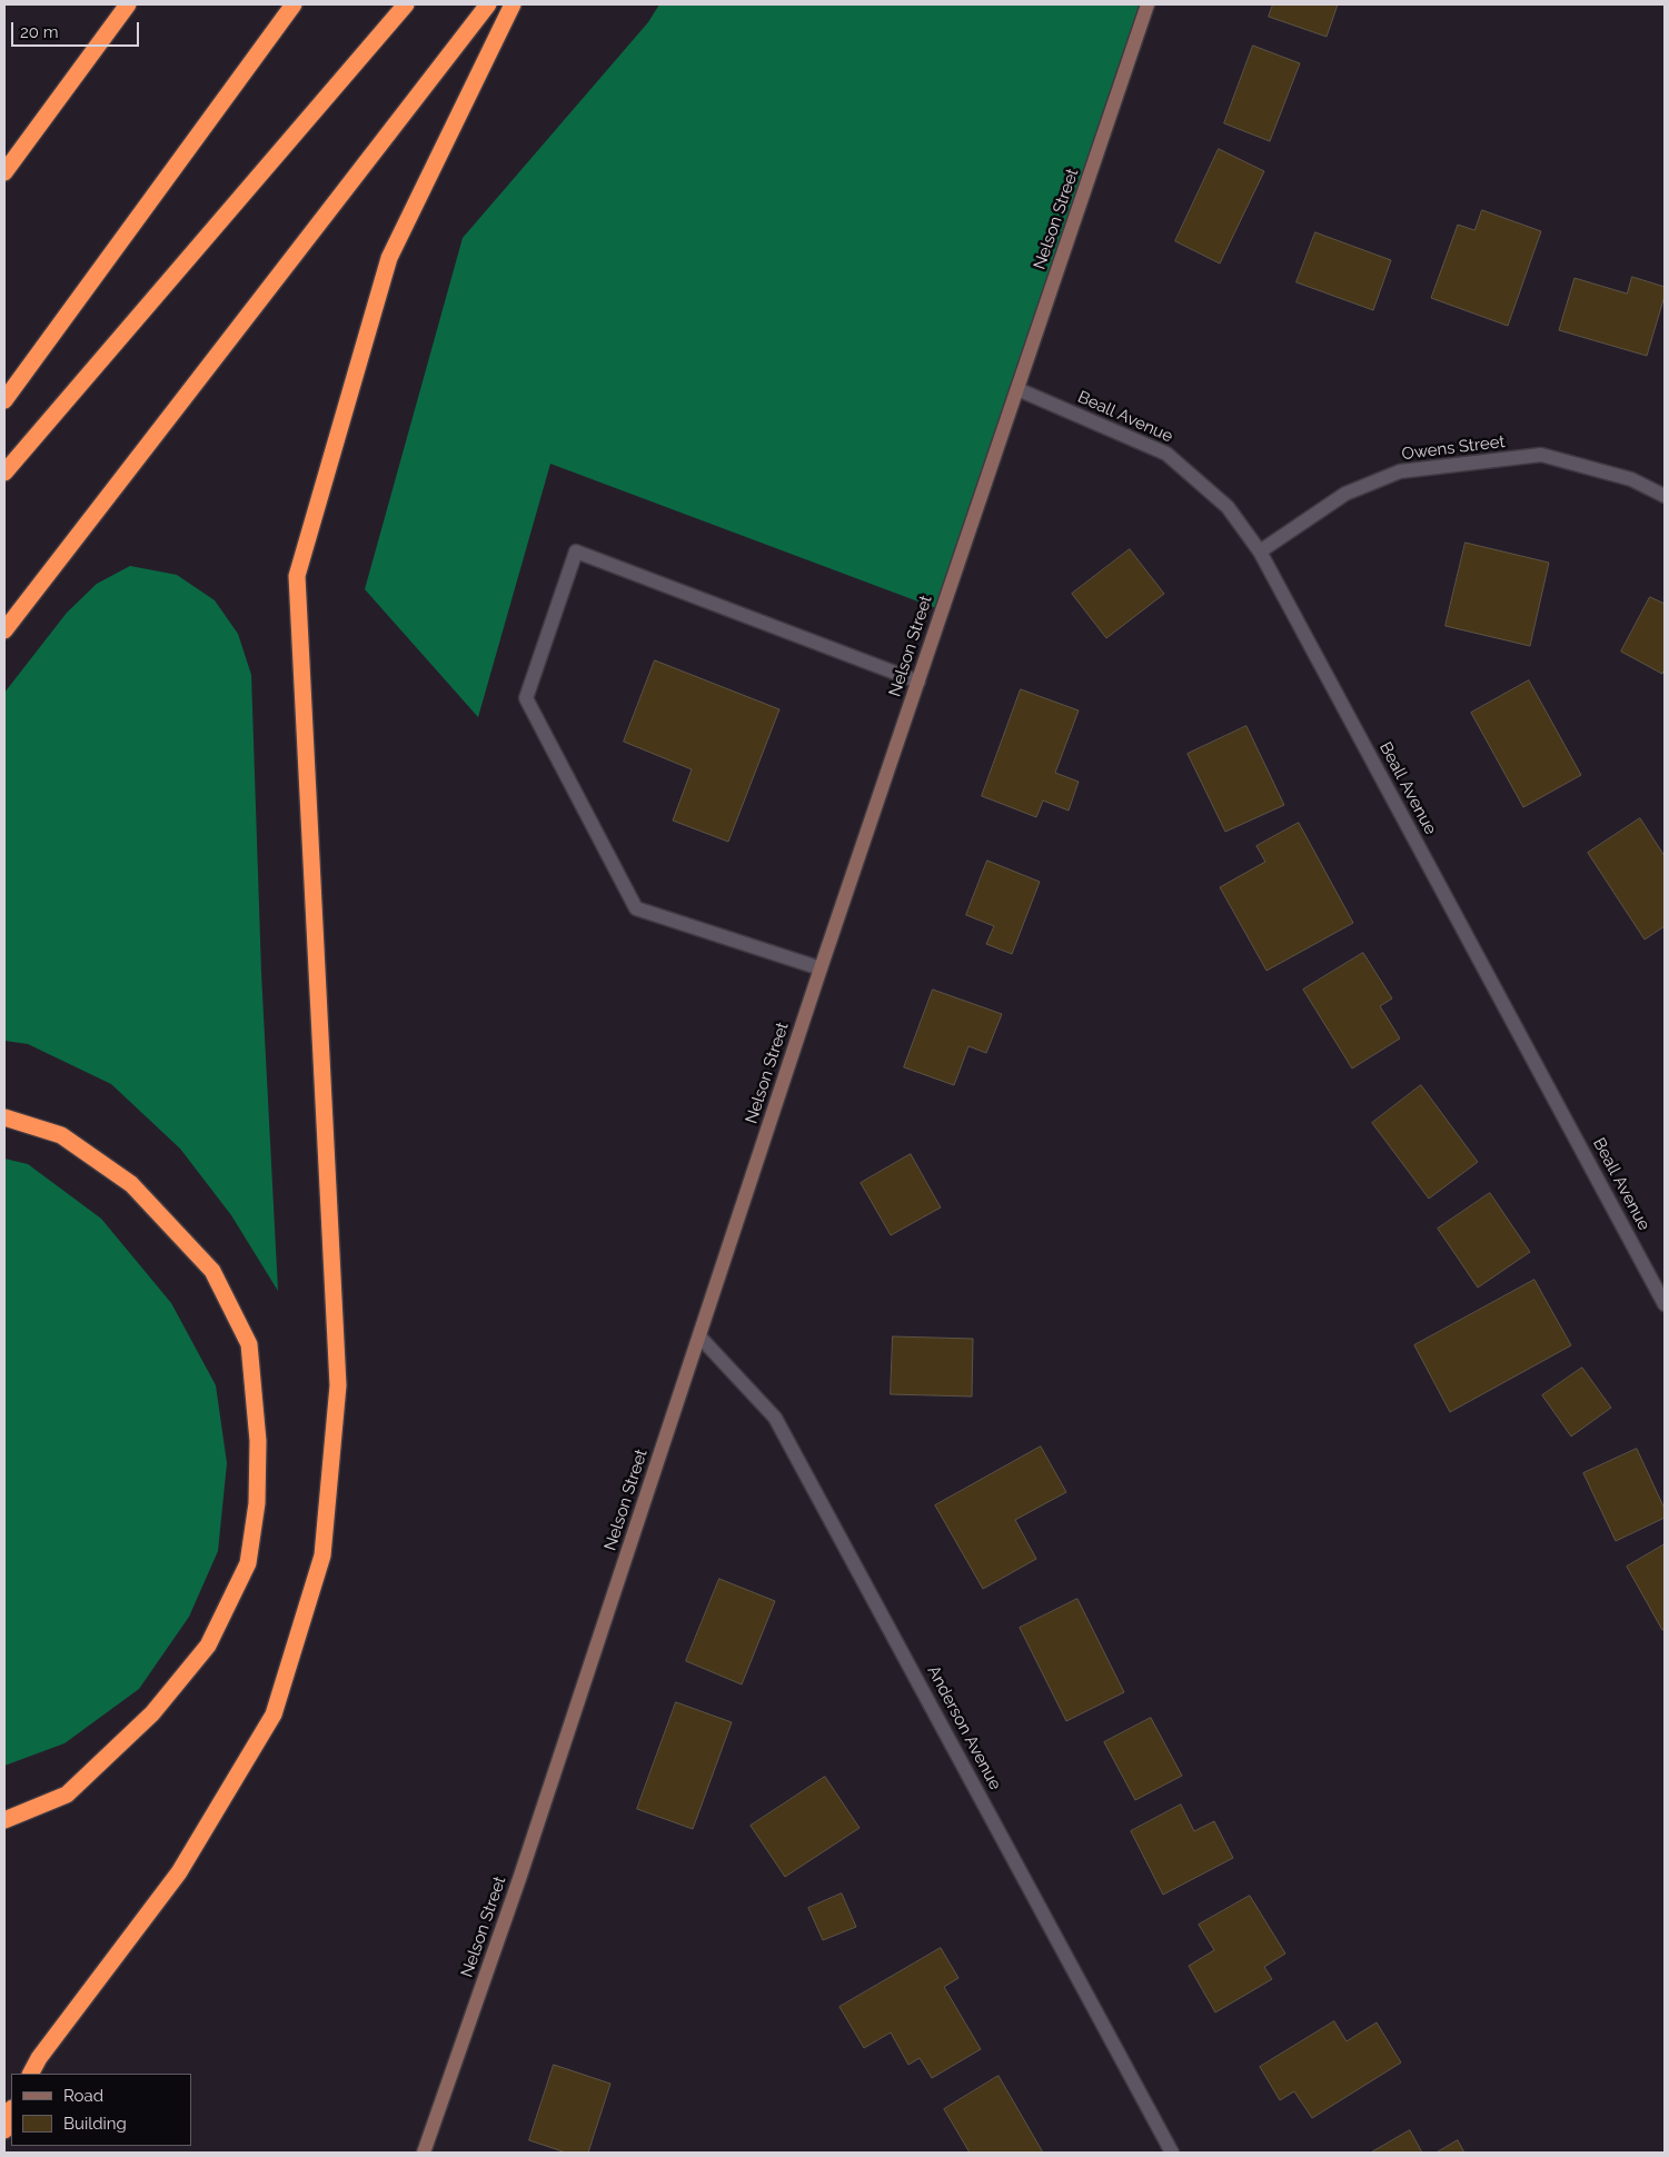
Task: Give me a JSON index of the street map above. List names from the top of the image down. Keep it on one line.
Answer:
{"streets":{"street":["Nelson Street","Beall Avenue","Owens Street","Anderson Avenue"]},"crossings":[["Nelson Street","Beall Avenue"],["Nelson Street","Anderson Avenue"],["Beall Avenue","Owens Street"]],"legend":["Road","Building"],"scale_bar":"20 m"}
